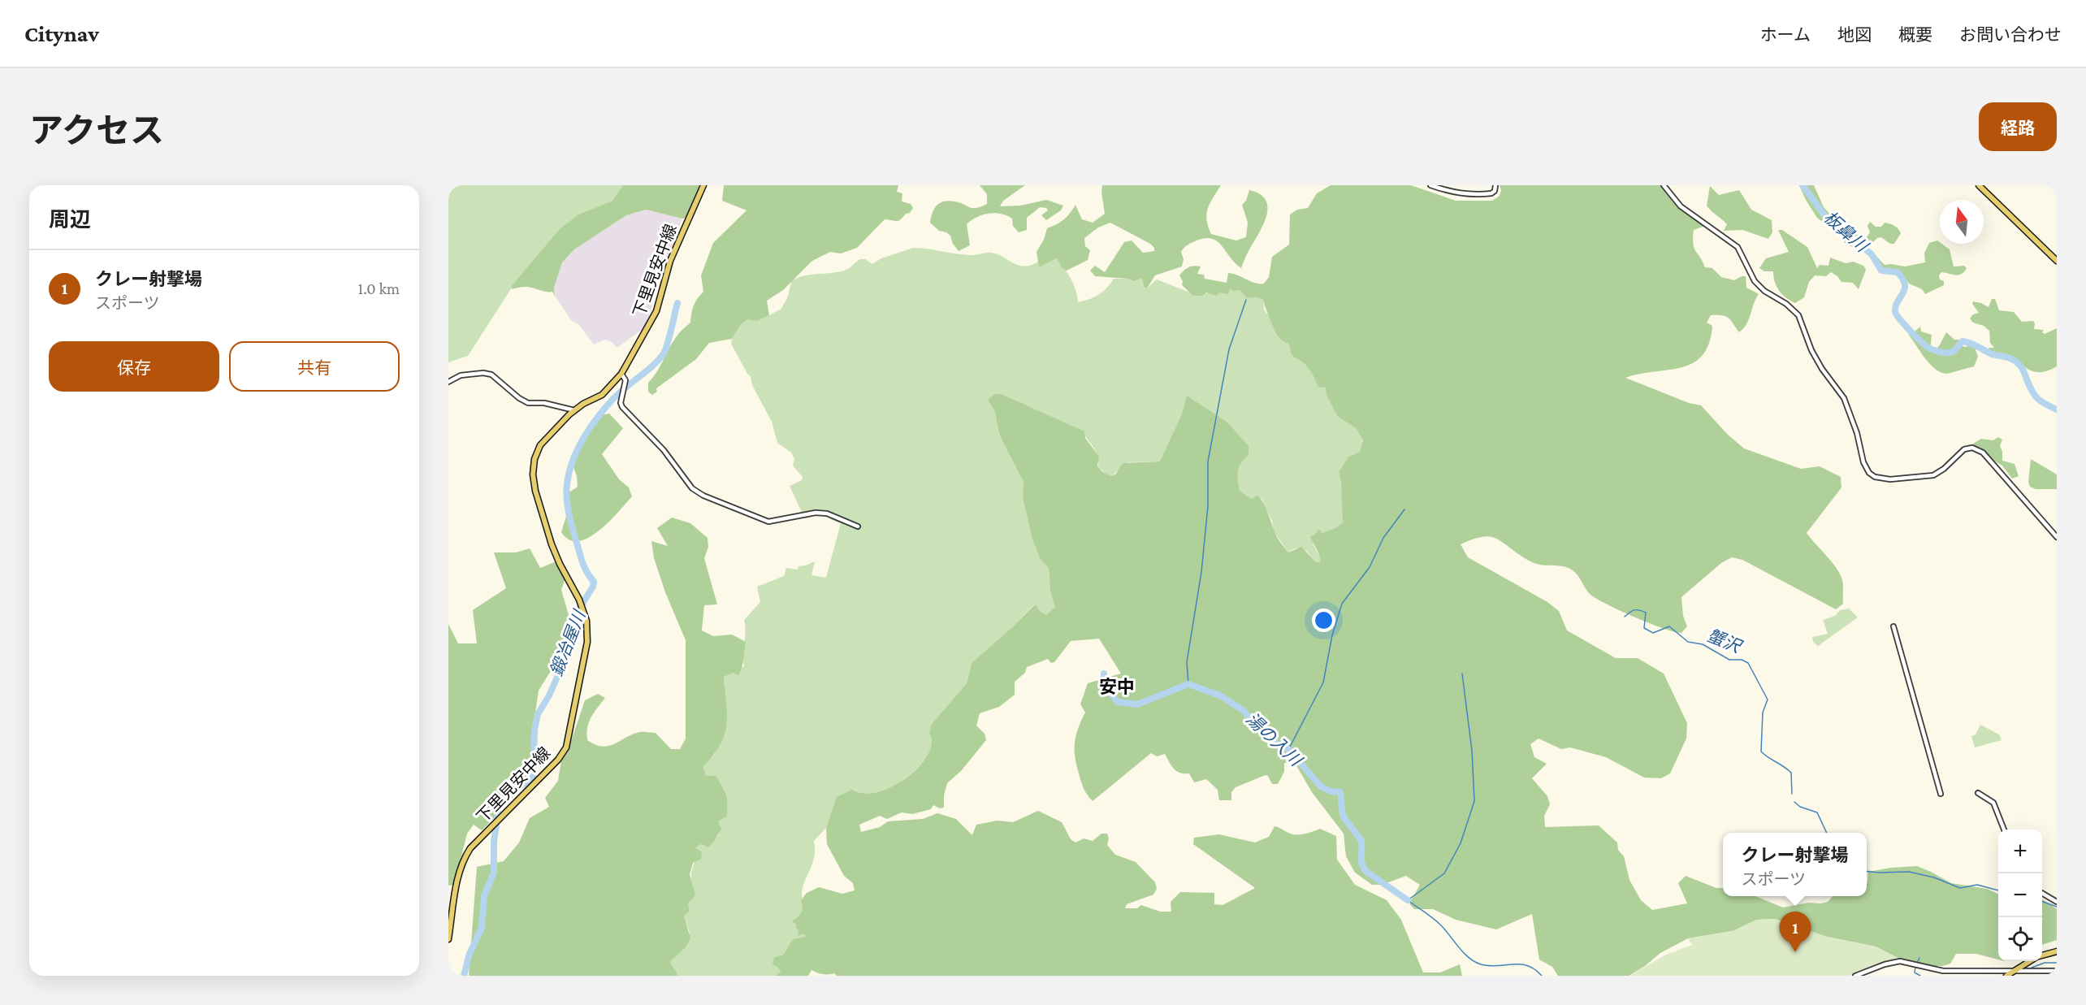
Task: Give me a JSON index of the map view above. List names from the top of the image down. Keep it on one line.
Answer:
{"streets":{"main road":["下里見安中線"]},"districts":["安中"],"water":["板鼻川","蟹沢","鍛冶屋川","湯の入川"],"north":"top","page":{"header":"Citynav","nav":["ホーム","地図","概要","お問い合わせ"],"title":"アクセス","buttons":["経路",["保存","共有"]],"heading":"周辺","list":[{"mark":"1","name":"クレー射撃場","note":"スポーツ","value":"1.0 km"}],"map_buttons":["+","−"],"popup":["クレー射撃場","スポーツ"],"pins":"1"}}
